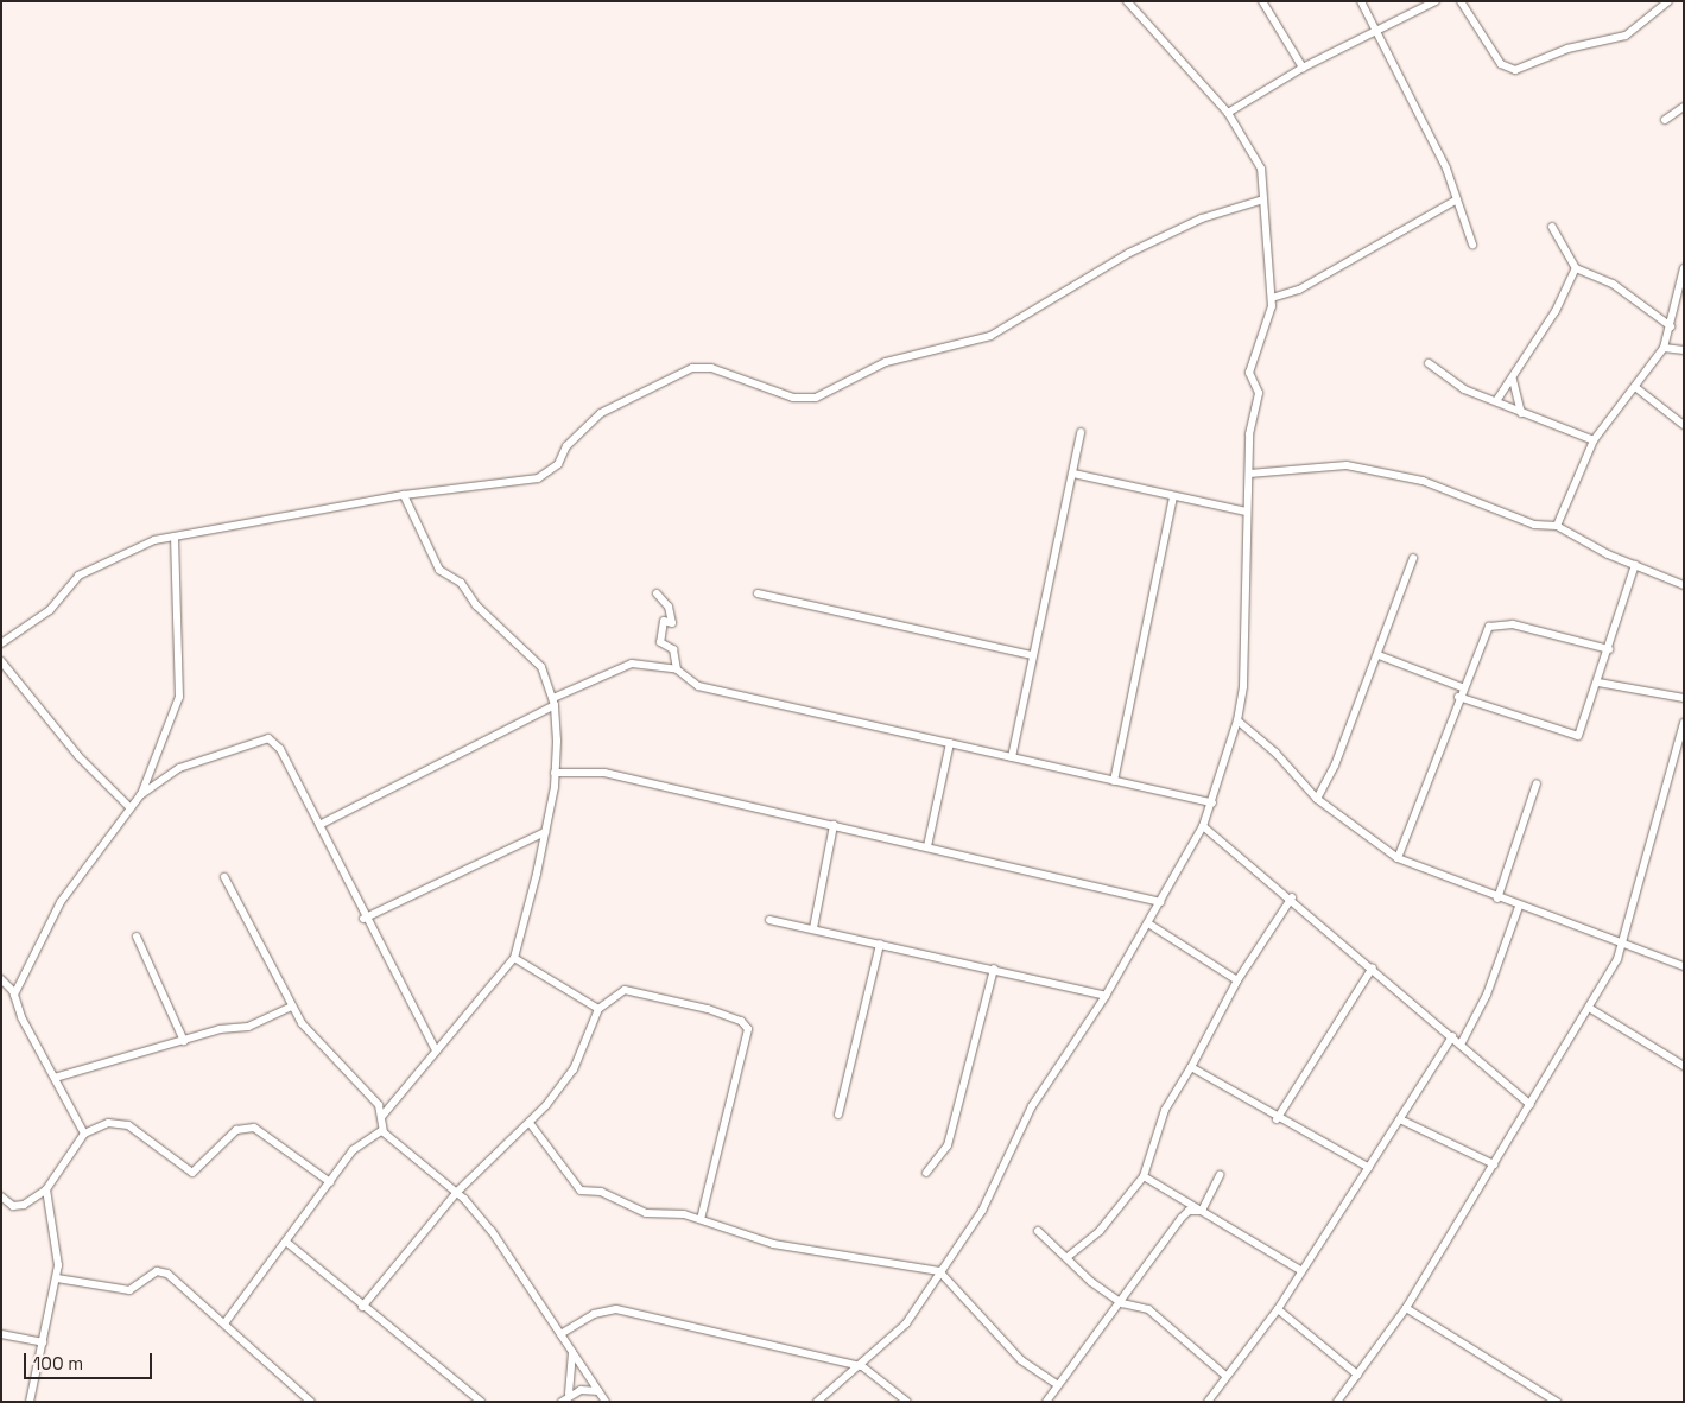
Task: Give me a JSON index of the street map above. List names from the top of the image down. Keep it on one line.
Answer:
{"scale_bar":"100 m"}
